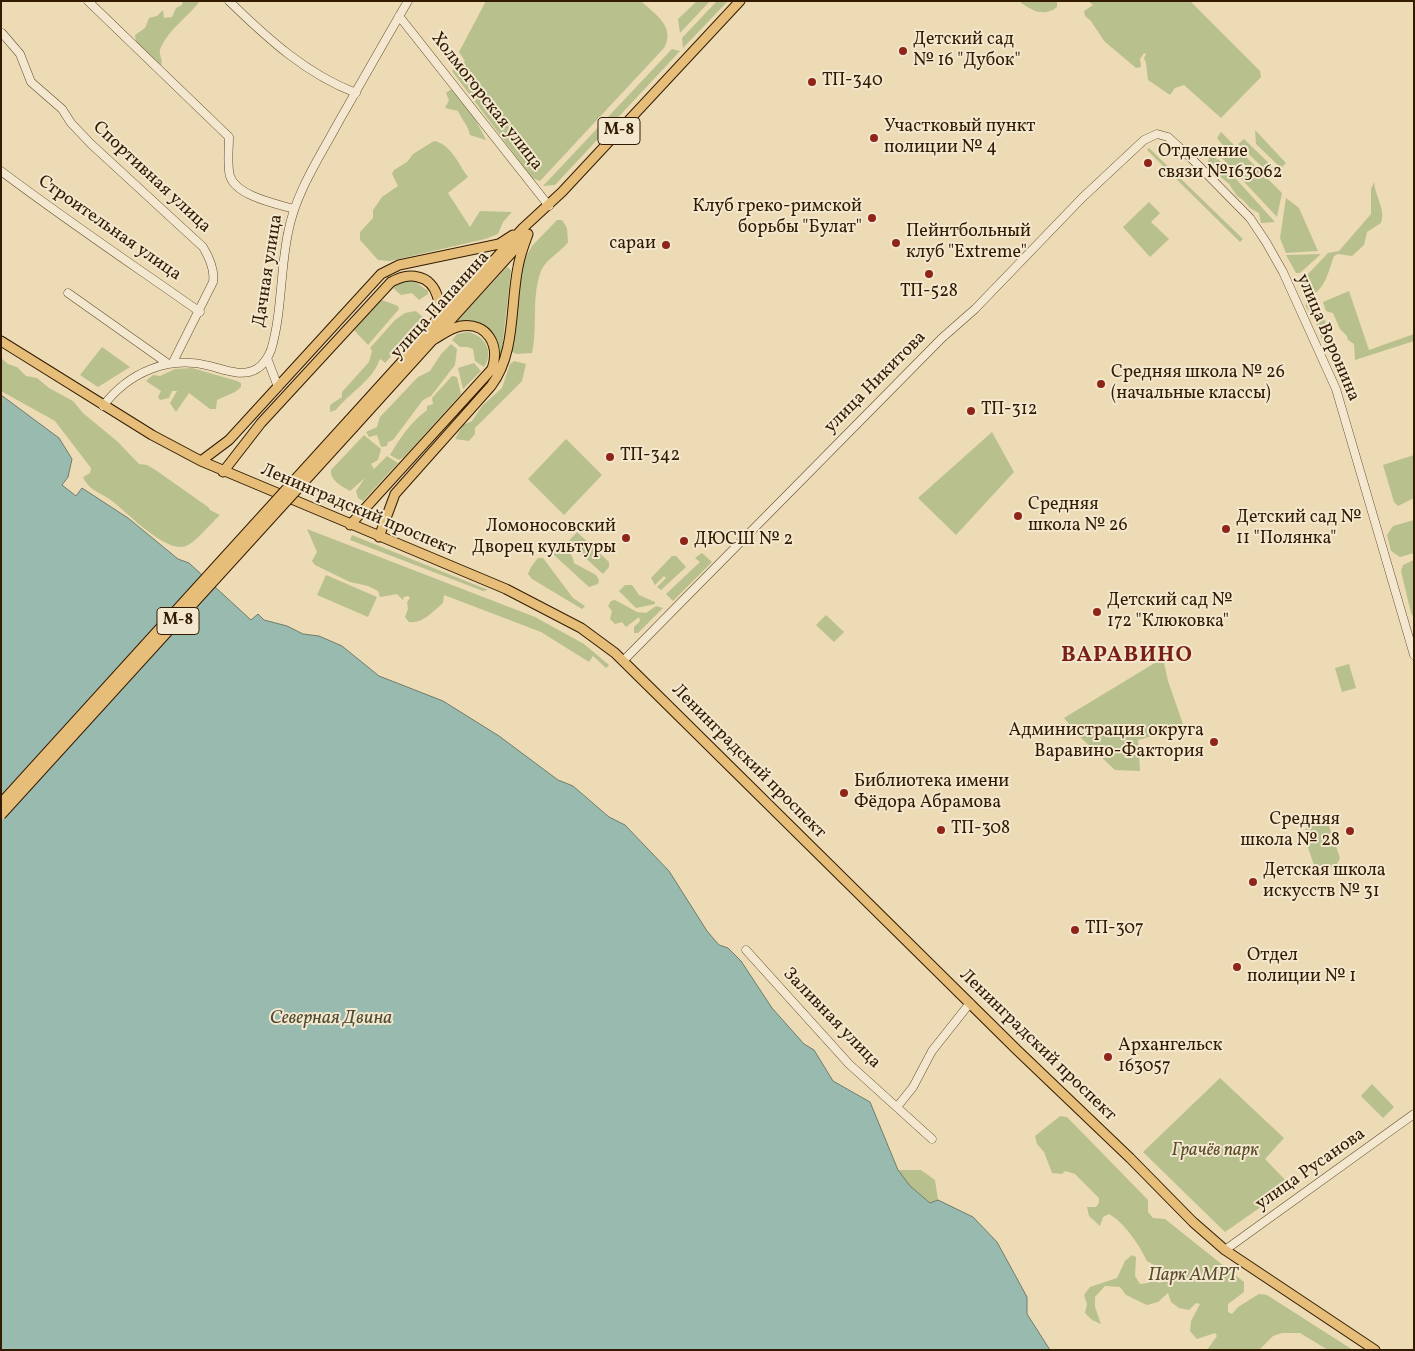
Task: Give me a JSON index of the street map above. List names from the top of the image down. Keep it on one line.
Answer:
{"streets":{"main road":["М-8","улица Папанина","Ленинградский проспект"],"street":["Холмогорская улица","Спортивная улица","Строительная улица","Дачная улица","улица Воронина","улица Никитова","Заливная улица","улица Русанова"]},"crossings":[["Холмогорская улица","Дачная улица"],["Холмогорская улица","улица Папанина"],["М-8","улица Папанина"],["Спортивная улица","Строительная улица"],["улица Воронина","улица Никитова"],["улица Никитова","Ленинградский проспект"],["Ленинградский проспект","улица Русанова"]],"districts":["ВАРАВИНО"],"water":["Северная Двина"],"parks":["Грачёв парк","Парк АМРТ"],"places":["Детский сад № 16 \"Дубок\"","ТП-340","Участковый пункт полиции № 4","Отделение связи №163062","Клуб греко-римской борьбы \"Булат\"","Пейнтбольный клуб \"Extreme\"","сараи","ТП-528","Средняя школа № 26 (начальные классы)","ТП-312","ТП-342","Средняя школа № 26","Детский сад № 11 \"Полянка\"","Ломоносовский Дворец культуры","ДЮСШ № 2","Детский сад № 172 \"Клюковка\"","Администрация округа Варавино-Фактория","Библиотека имени Фёдора Абрамова","ТП-308","Средняя школа № 28","Детская школа искусств № 31","ТП-307","Отдел полиции № 1","Архангельск 163057"]}
